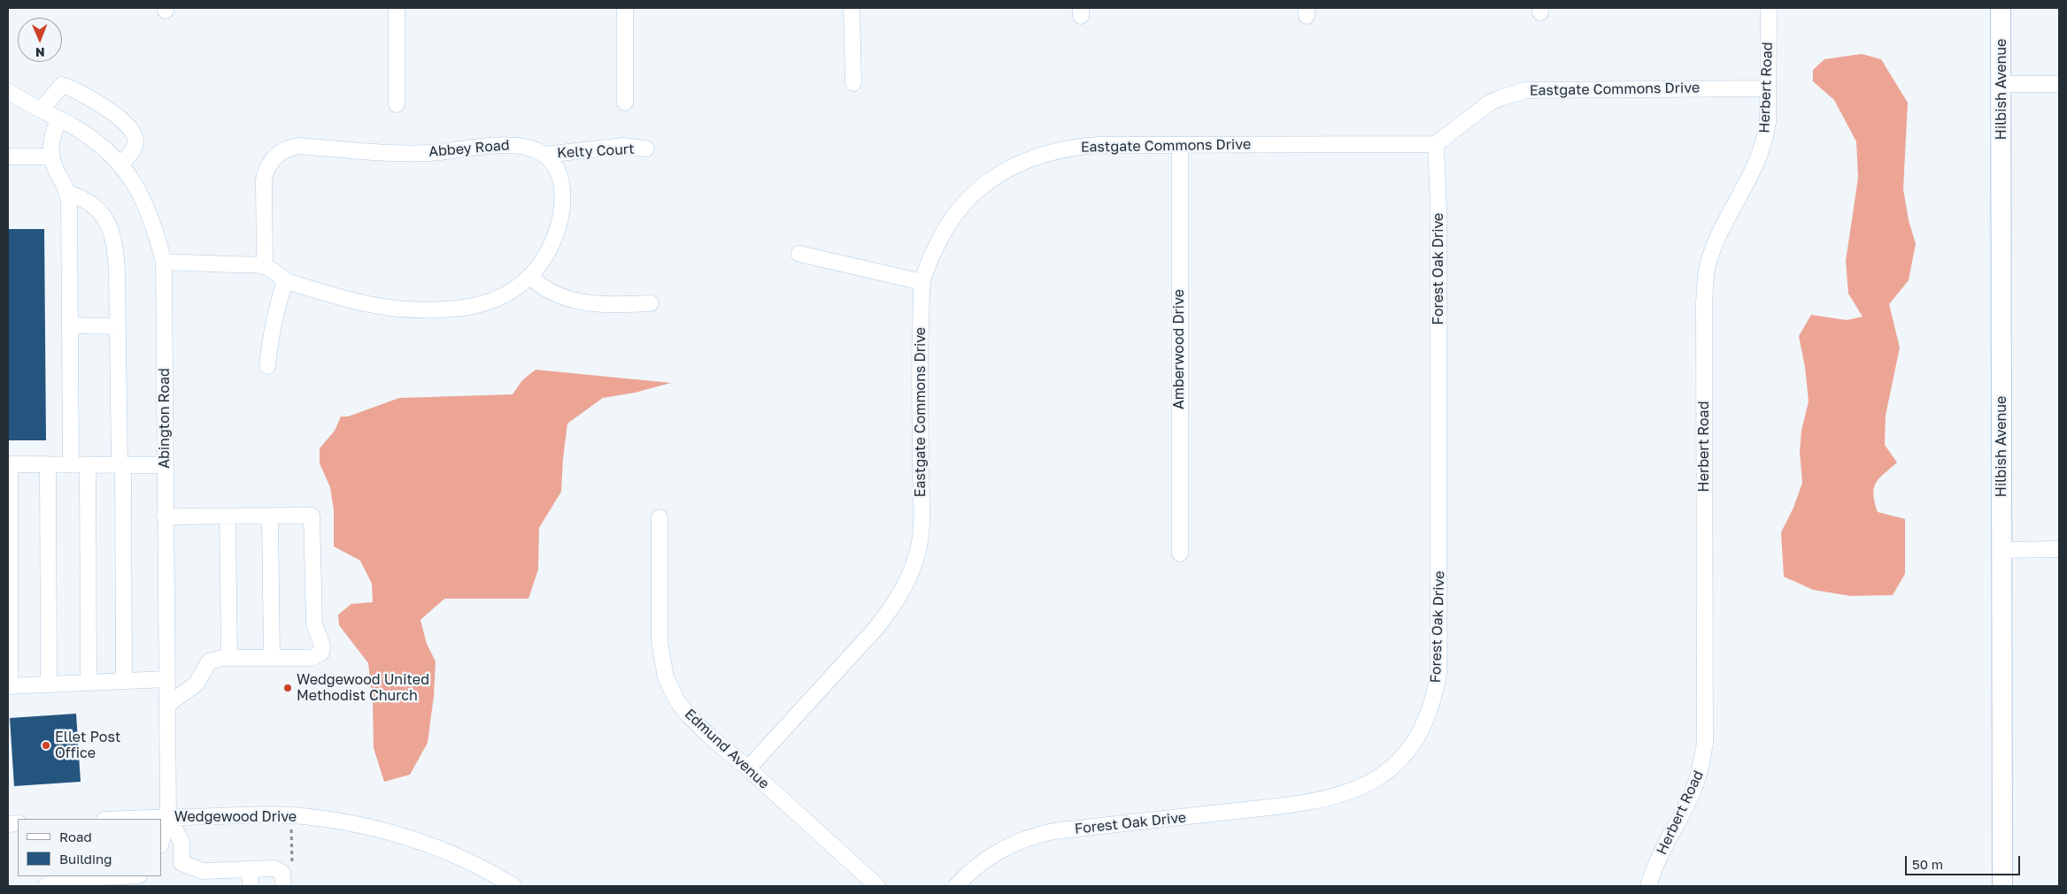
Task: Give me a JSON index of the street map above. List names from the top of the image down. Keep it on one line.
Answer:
{"streets":{"main road":["Hilbish Avenue"],"street":["Herbert Road","Eastgate Commons Drive","Abbey Road","Kelty Court","Forest Oak Drive","Amberwood Drive","Abington Road","Edmund Avenue","Wedgewood Drive"]},"crossings":[["Herbert Road","Eastgate Commons Drive"],["Eastgate Commons Drive","Forest Oak Drive"],["Eastgate Commons Drive","Amberwood Drive"],["Eastgate Commons Drive","Edmund Avenue"],["Abbey Road","Kelty Court"],["Abington Road","Wedgewood Drive"]],"places":["Wedgewood United Methodist Church","Ellet Post Office"],"legend":["Road","Building"],"scale_bar":"50 m","north":"bottom"}
